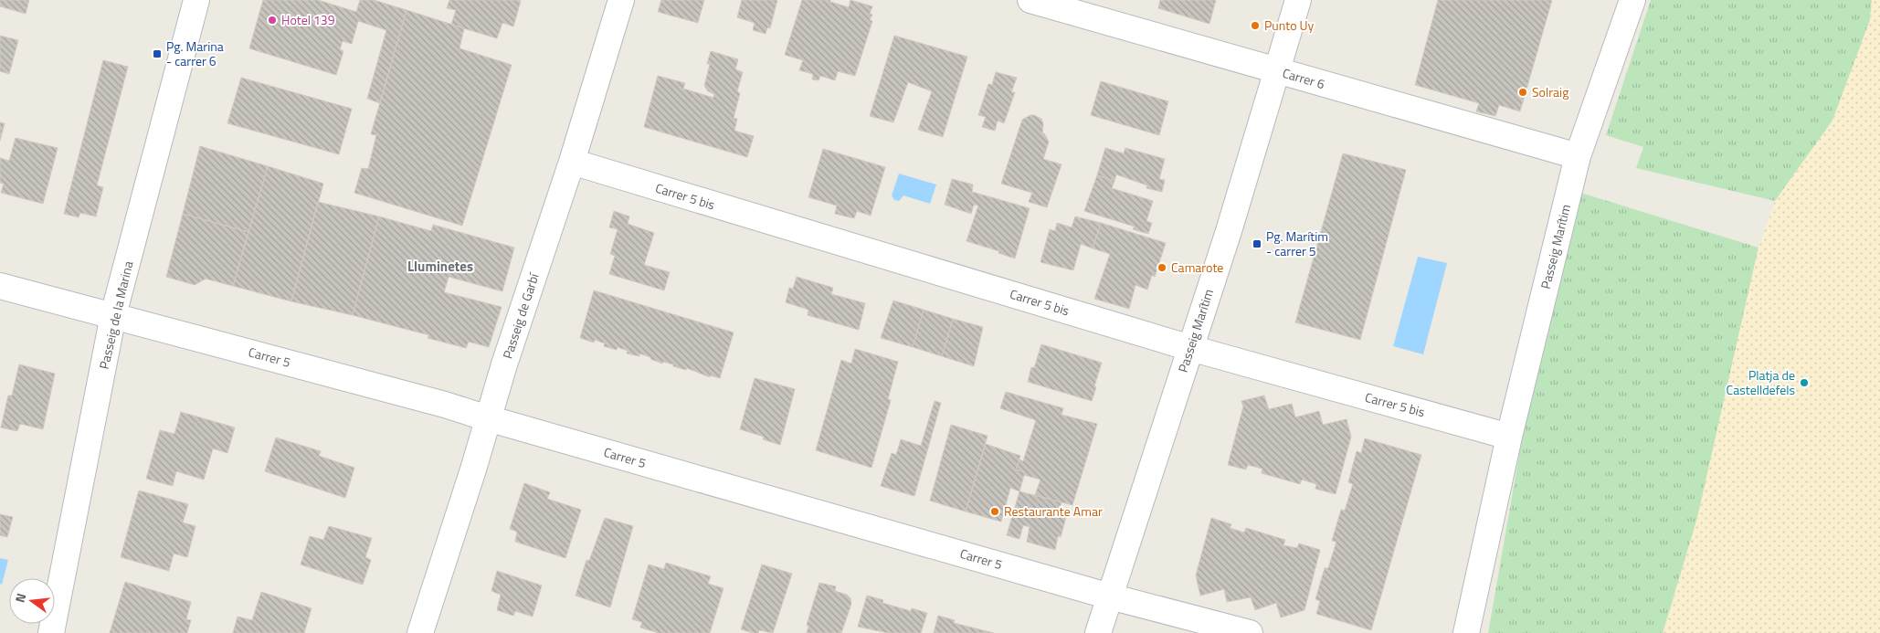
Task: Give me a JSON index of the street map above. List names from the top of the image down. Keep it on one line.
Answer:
{"streets":{"street":["Carrer 6","Carrer 5 bis","Passeig Marítim","Passeig de la Marina","Passeig de Garbí","Carrer 5"]},"crossings":[["Carrer 6","Passeig Marítim"],["Carrer 5 bis","Passeig Marítim"],["Carrer 5 bis","Passeig de Garbí"],["Passeig Marítim","Carrer 5"],["Passeig de la Marina","Carrer 5"],["Passeig de Garbí","Carrer 5"]],"districts":["Lluminetes"],"places":{"other":["Hotel 139","Punto Uy","Solraig","Camarote","Platja de Castelldefels","Restaurante Amar"],"transit":["Pg. Marina - carrer 6","Pg. Marítim - carrer 5"]},"north":"left"}
